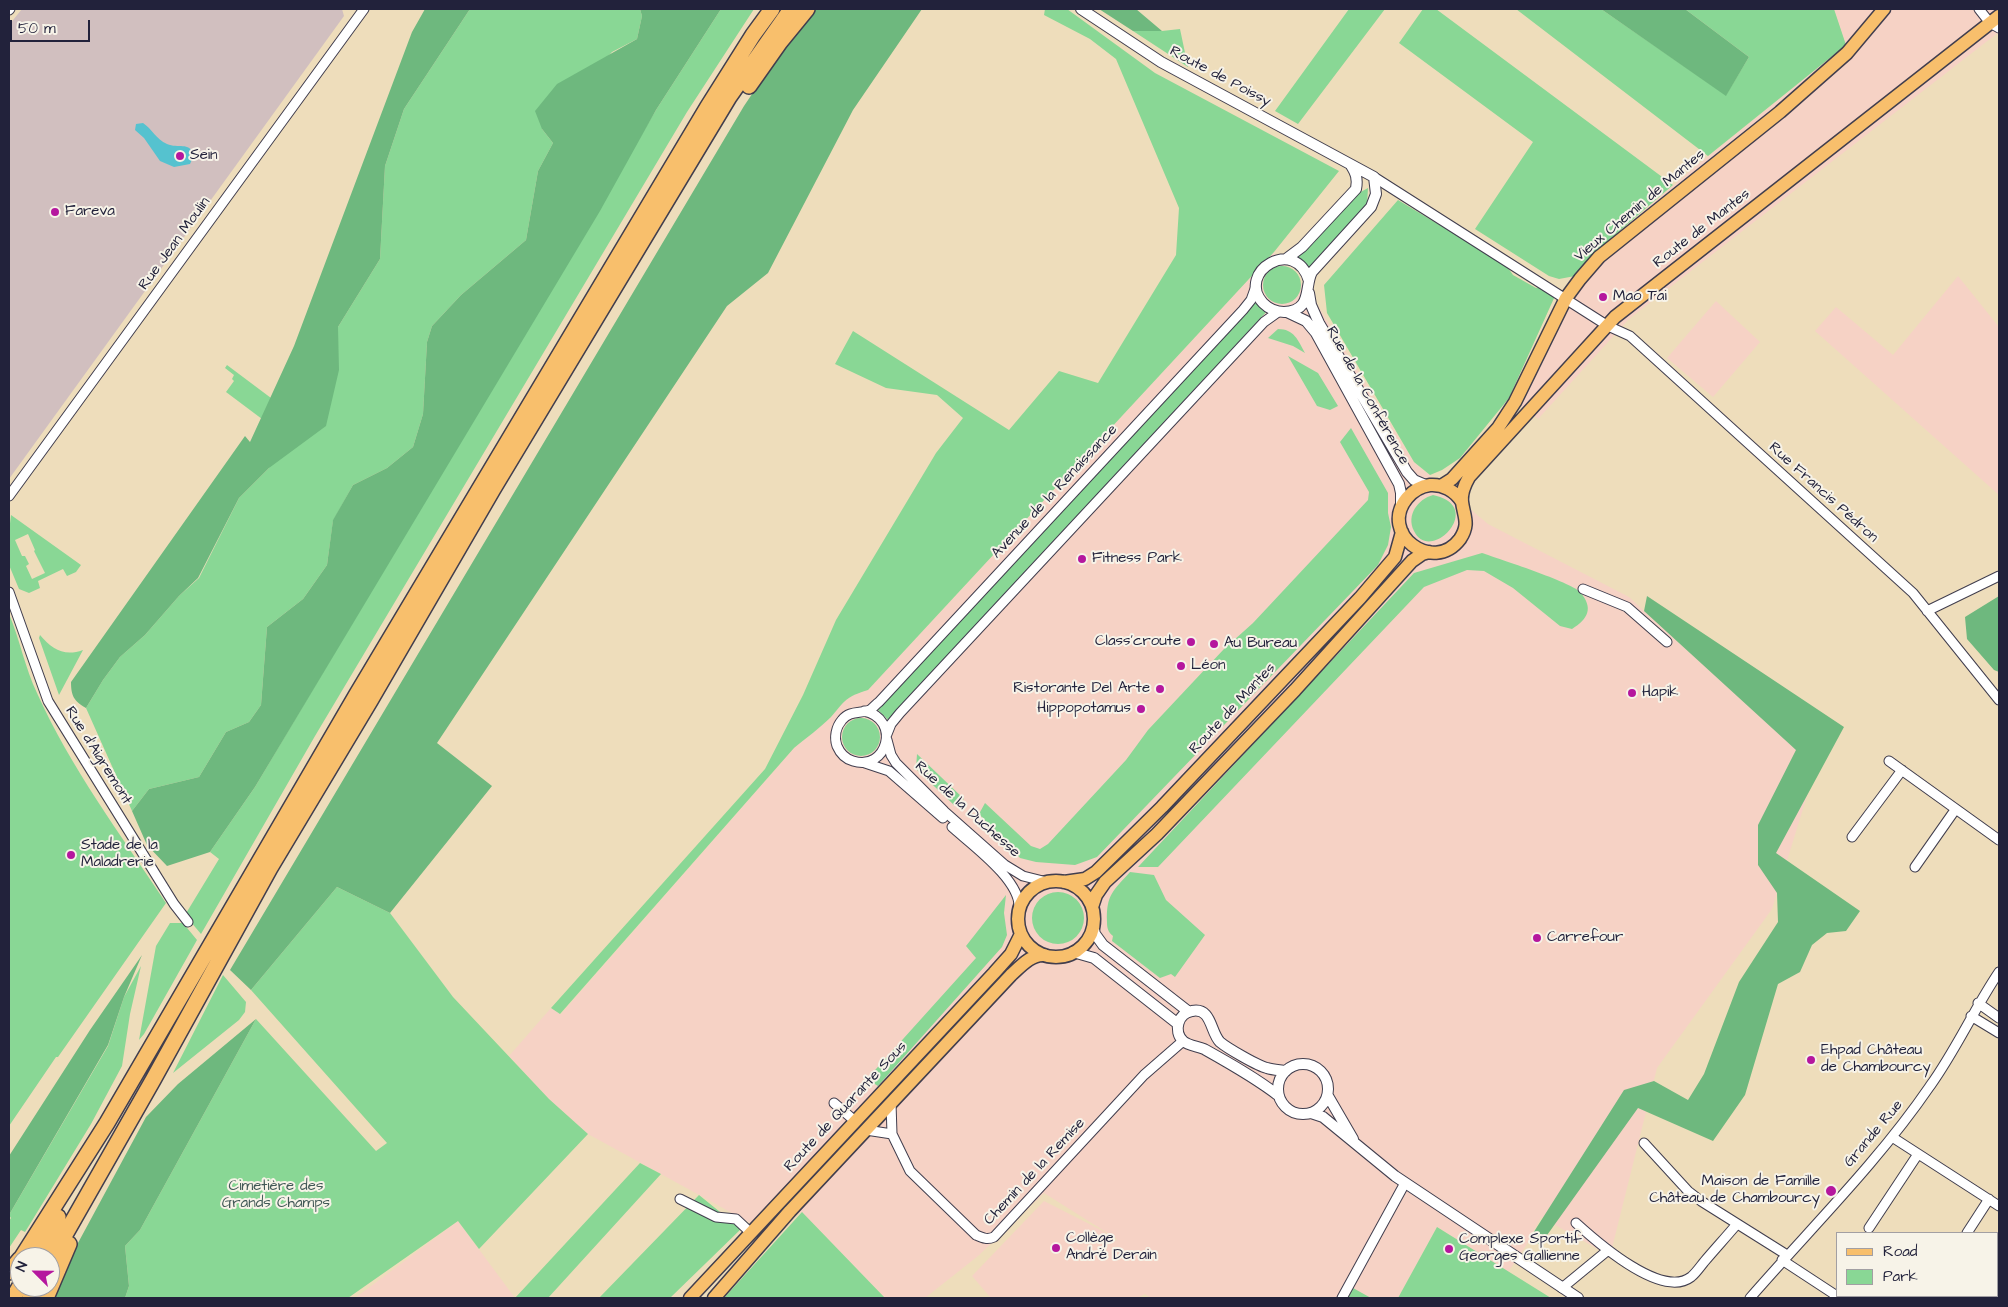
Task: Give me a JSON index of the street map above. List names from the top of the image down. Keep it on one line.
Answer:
{"streets":{"main road":["Vieux Chemin de Mantes","Route de Mantes","Route de Quarante Sous"],"street":["Route de Poissy","Rue Jean Moulin","Rue de la Conférence","Avenue de la Renaissance","Rue Francis Pédron","Rue d'Aigremont","Rue de la Duchesse","Grande Rue","Chemin de la Remise"]},"crossings":[["Route de Poissy","Vieux Chemin de Mantes"],["Route de Poissy","Route de Mantes"],["Route de Poissy","Rue Francis Pédron"],["Vieux Chemin de Mantes","Route de Mantes"],["Vieux Chemin de Mantes","Rue de la Conférence"],["Route de Mantes","Rue de la Conférence"],["Route de Mantes","Rue Francis Pédron"],["Route de Mantes","Rue de la Duchesse"],["Route de Mantes","Route de Quarante Sous"],["Rue de la Conférence","Avenue de la Renaissance"],["Avenue de la Renaissance","Rue de la Duchesse"],["Rue de la Duchesse","Route de Quarante Sous"]],"parks":["Cimetière des Grands Champs"],"places":["Sein","Fareva","Mao Tai","Fitness Park","Class'croute","Au Bureau","Léon","Ristorante Del Arte","Hapik","Hippopotamus","Stade de la Maladrerie","Carrefour","Ehpad Château de Chambourcy","Maison de Famille Château de Chambourcy","Collège André Derain","Complexe Sportif Georges Gallienne"],"legend":["Road","Park"],"scale_bar":"50 m","north":"top left"}
